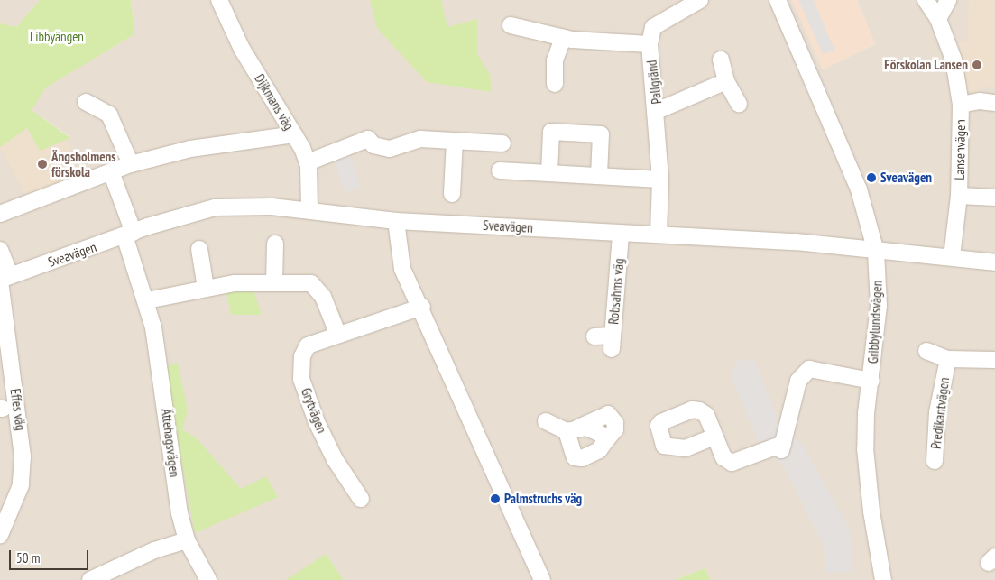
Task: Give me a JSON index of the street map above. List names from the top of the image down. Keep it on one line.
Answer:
{"streets":{"street":["Pallgränd","Dijkmans väg","Lansenvägen","Sveavägen","Robsahms väg","Gribbylundsvägen","Effes väg","Grytvägen","Predikantvägen","Ättehagsvägen"]},"crossings":[["Pallgränd","Sveavägen"],["Dijkmans väg","Sveavägen"],["Lansenvägen","Sveavägen"],["Sveavägen","Robsahms väg"],["Sveavägen","Gribbylundsvägen"],["Sveavägen","Effes väg"],["Sveavägen","Ättehagsvägen"]],"parks":["Libbyängen"],"places":["Förskolan Lansen","Ängsholmens förskola","Sveavägen","Palmstruchs väg"],"scale_bar":"50 m"}
